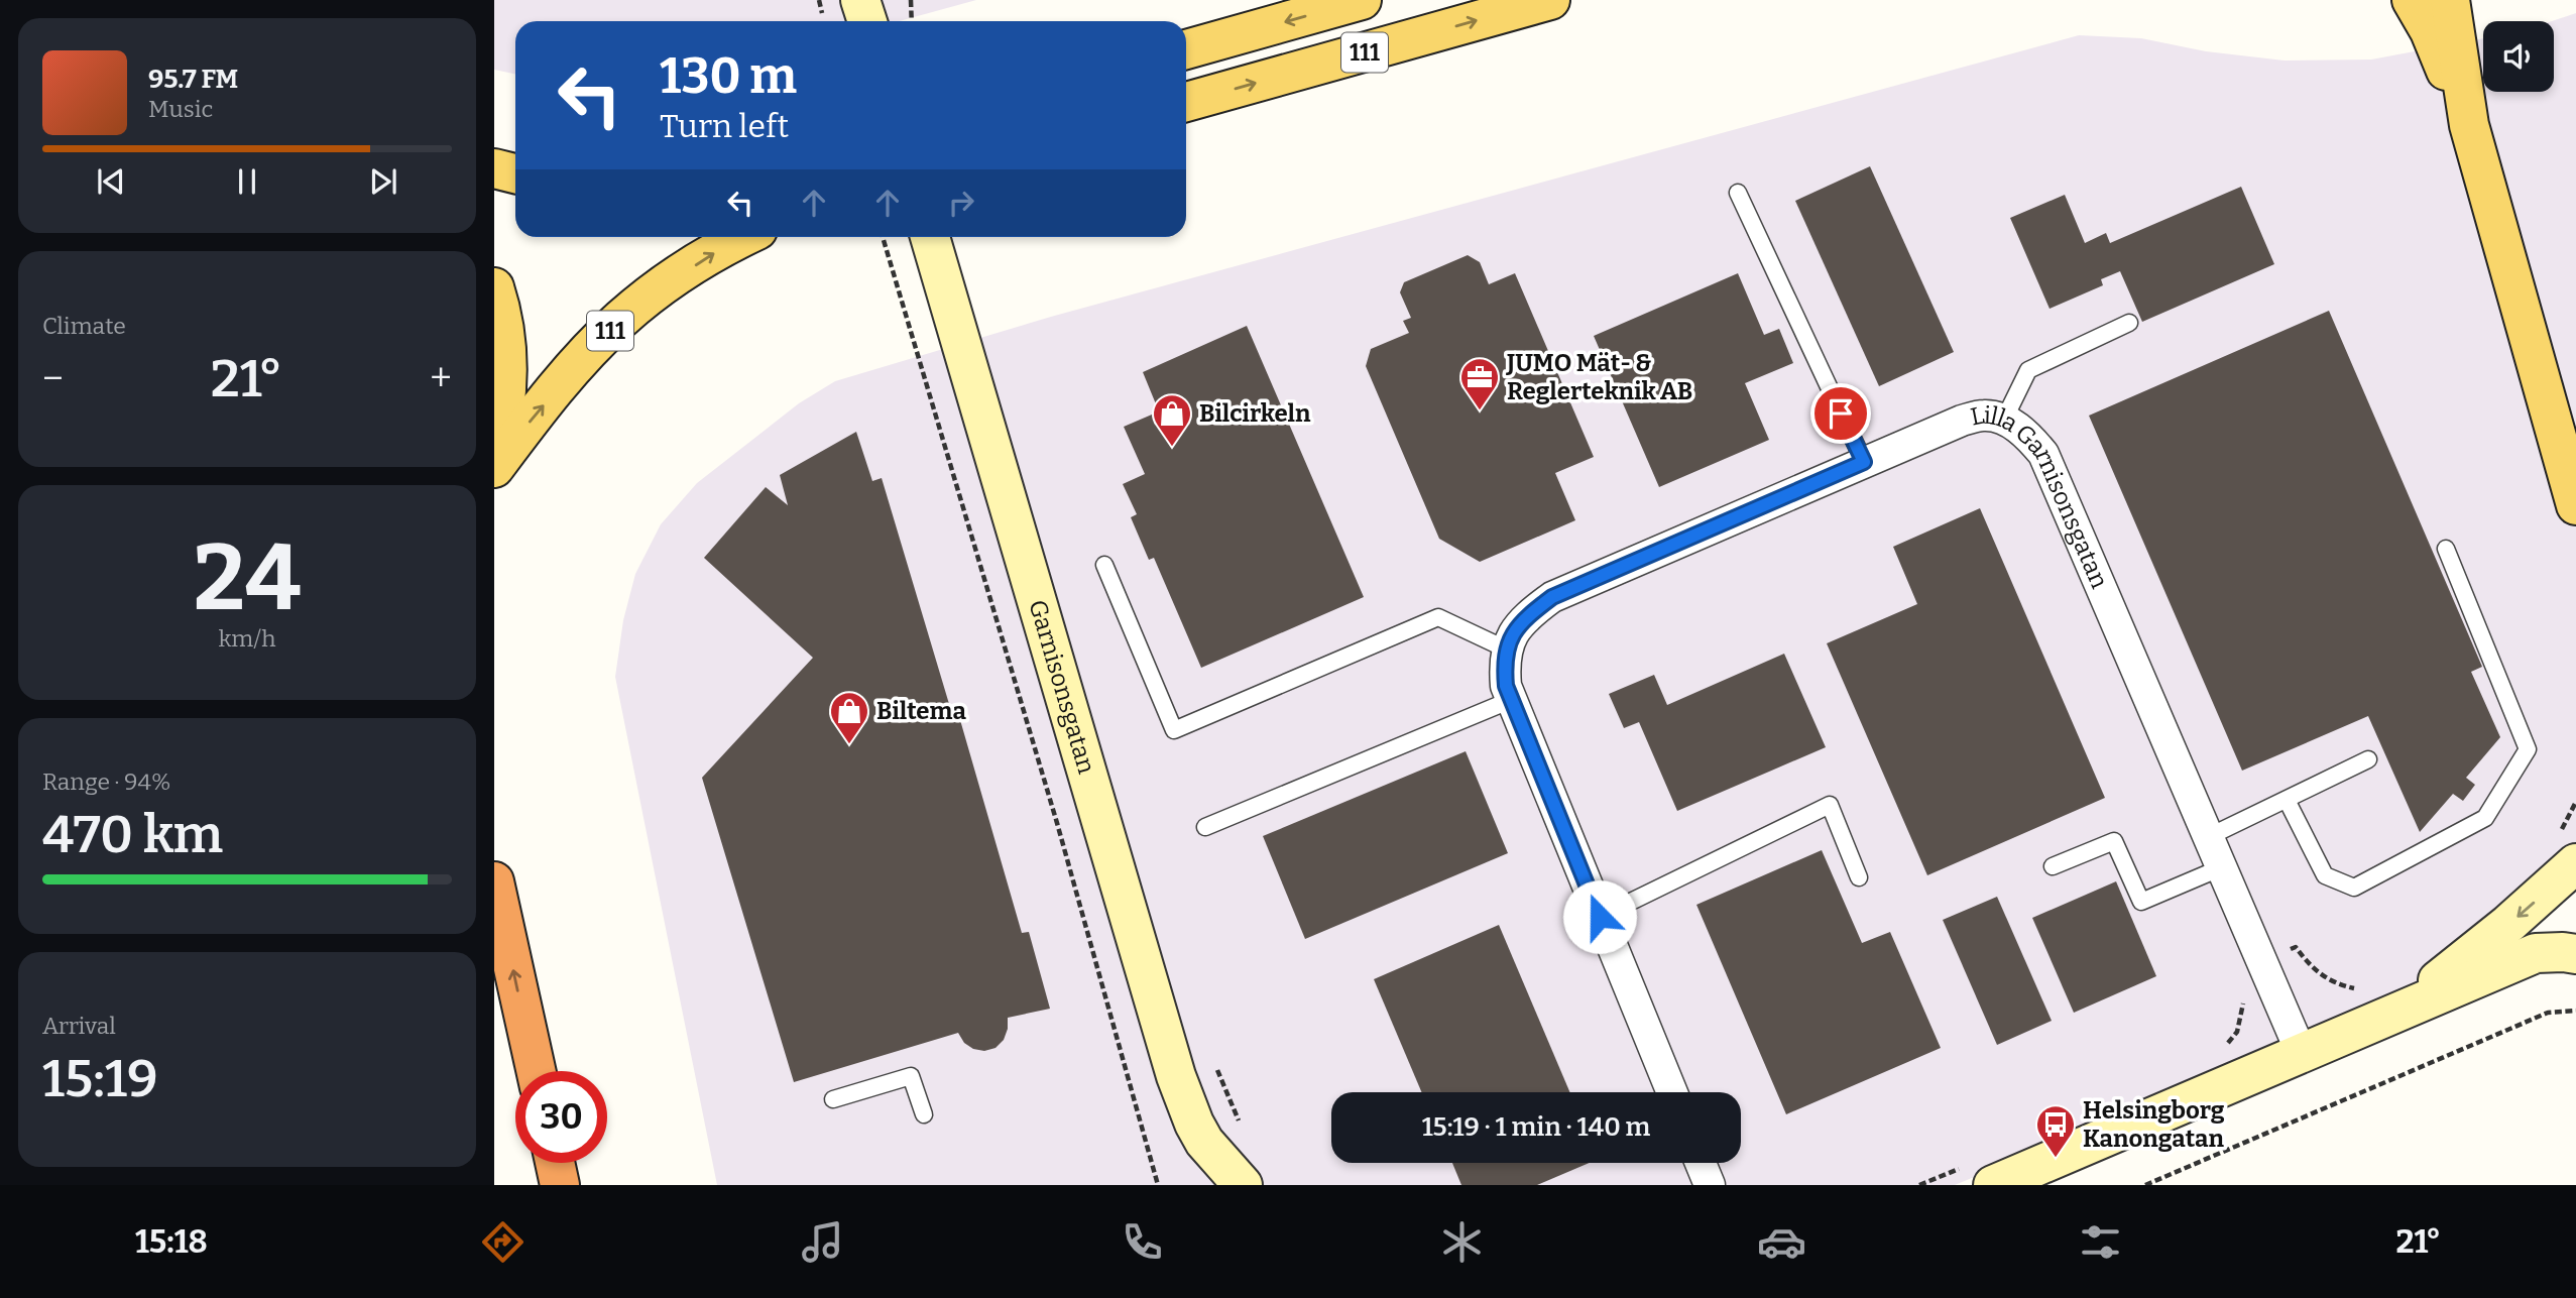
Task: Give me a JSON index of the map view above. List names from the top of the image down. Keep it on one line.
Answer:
{"streets":{"main road":["111"],"street":["Lilla Garnisonsgatan","Garnisonsgatan"]},"places":{"office":["JUMO Mät- & Reglerteknik AB"],"shop":["Bilcirkeln","Biltema"],"bus stop":["Helsingborg Kanongatan"]},"page":{"turn":["130 m","Turn left"],"song":["95.7 FM","Music"],"tile":["Climate",["24","km/h"],["Range · 94%","470 km"],["Arrival","15:19"]],"heat":["−","21°","+"],"limit":"30","trip":"15:19 · 1 min · 140 m","tabs":["15:18","21°"]}}
